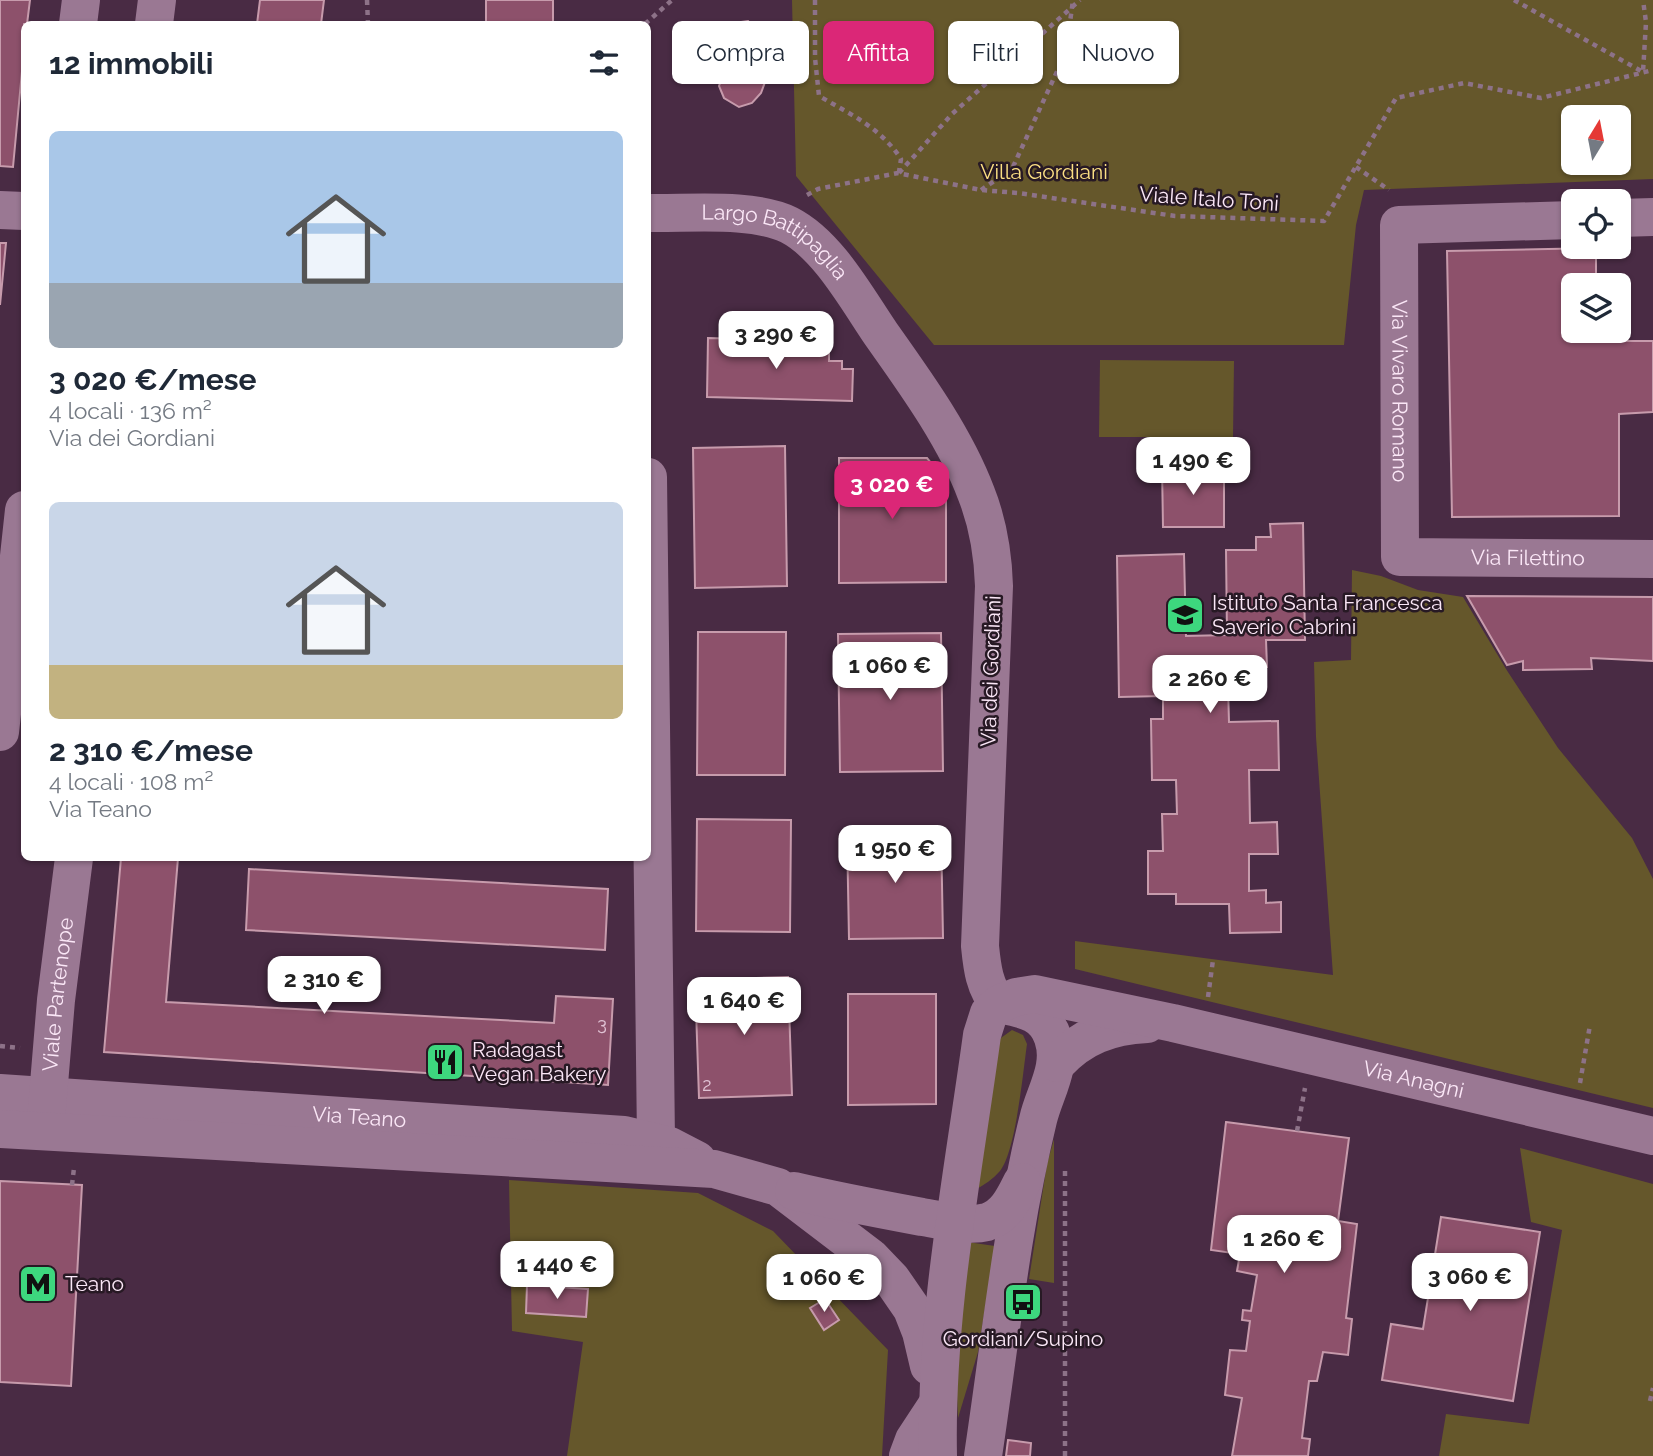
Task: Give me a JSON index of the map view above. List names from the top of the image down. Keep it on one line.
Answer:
{"streets":{"street":["Largo Battipaglia","Via Vivaro Romano","Via Filettino","Via dei Gordiani","Viale Partenope","Via Anagni","Via Teano"],"path":["Viale Italo Toni"]},"crossings":[["Largo Battipaglia","Via dei Gordiani"],["Via Vivaro Romano","Via Filettino"],["Via dei Gordiani","Via Anagni"],["Viale Partenope","Via Teano"]],"parks":["Villa Gordiani"],"places":{"school or university":["Istituto Santa Francesca Saverio Cabrini"],"restaurant":["Radagast Vegan Bakery"],"metro station":["Teano"],"bus stop":["Gordiani/Supino"]},"house_numbers":["3","2"],"north":"top","page":{"chip":["Compra","Affitta","Filtri","Nuovo"],"heading":"12 immobili","list":[{"name":"3 020 €/mese","note":"4 locali · 136 m² · Via dei Gordiani"},{"name":"2 310 €/mese","note":"4 locali · 108 m² · Via Teano"}],"price":["3 290 €","1 490 €","3 020 €","1 060 €","2 260 €","1 950 €","2 310 €","1 640 €","1 260 €","1 440 €","3 060 €","1 060 €"]}}
